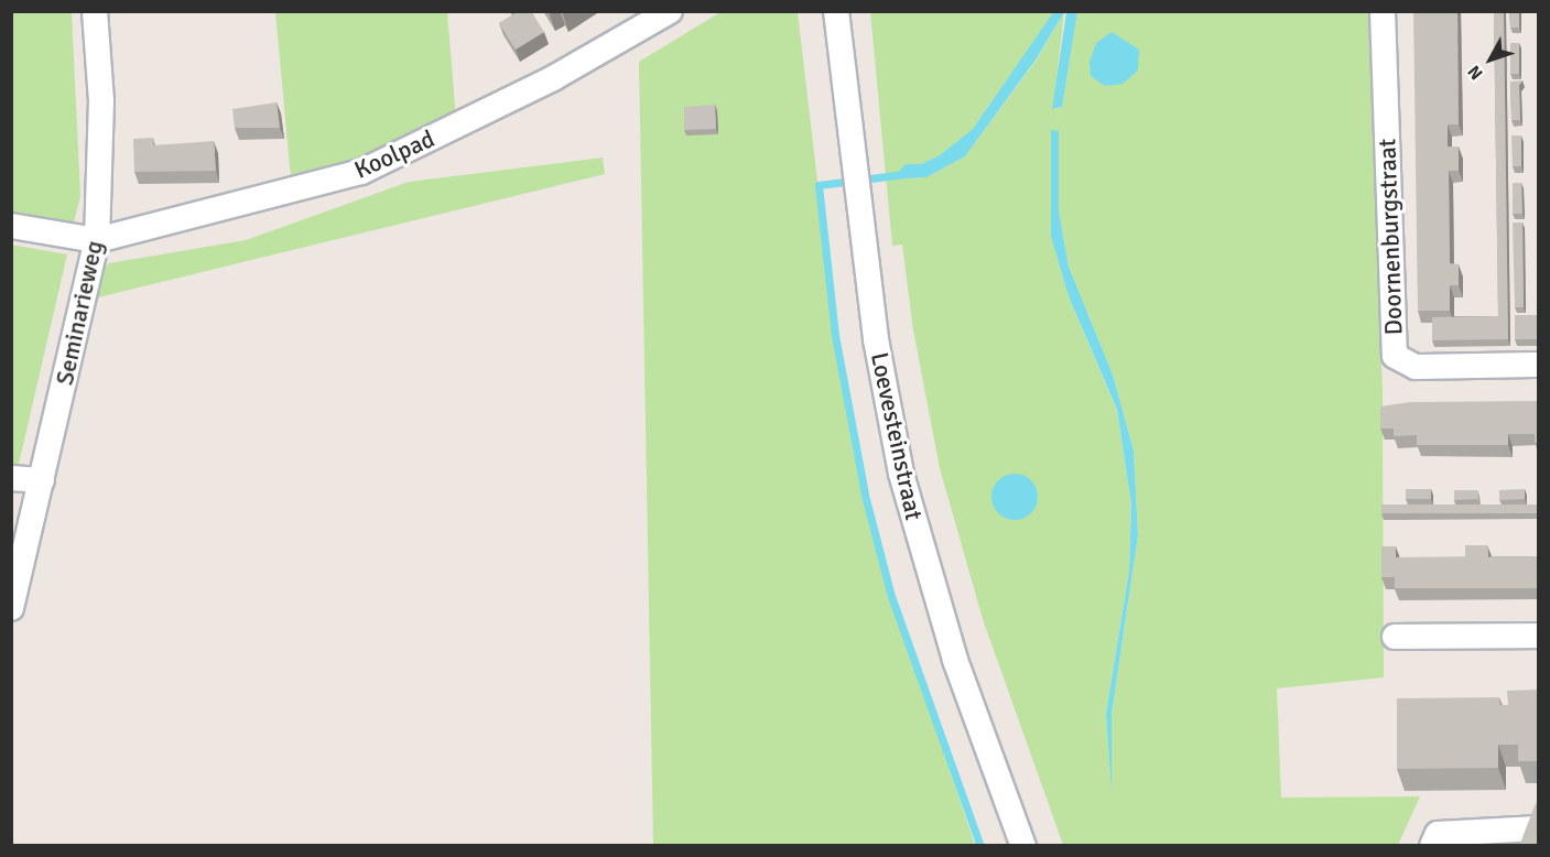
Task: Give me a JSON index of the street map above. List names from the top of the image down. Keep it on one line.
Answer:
{"streets":{"street":["Koolpad","Doornenburgstraat","Seminarieweg","Loevesteinstraat"]},"crossings":[["Koolpad","Seminarieweg"]],"north":"bottom left"}
